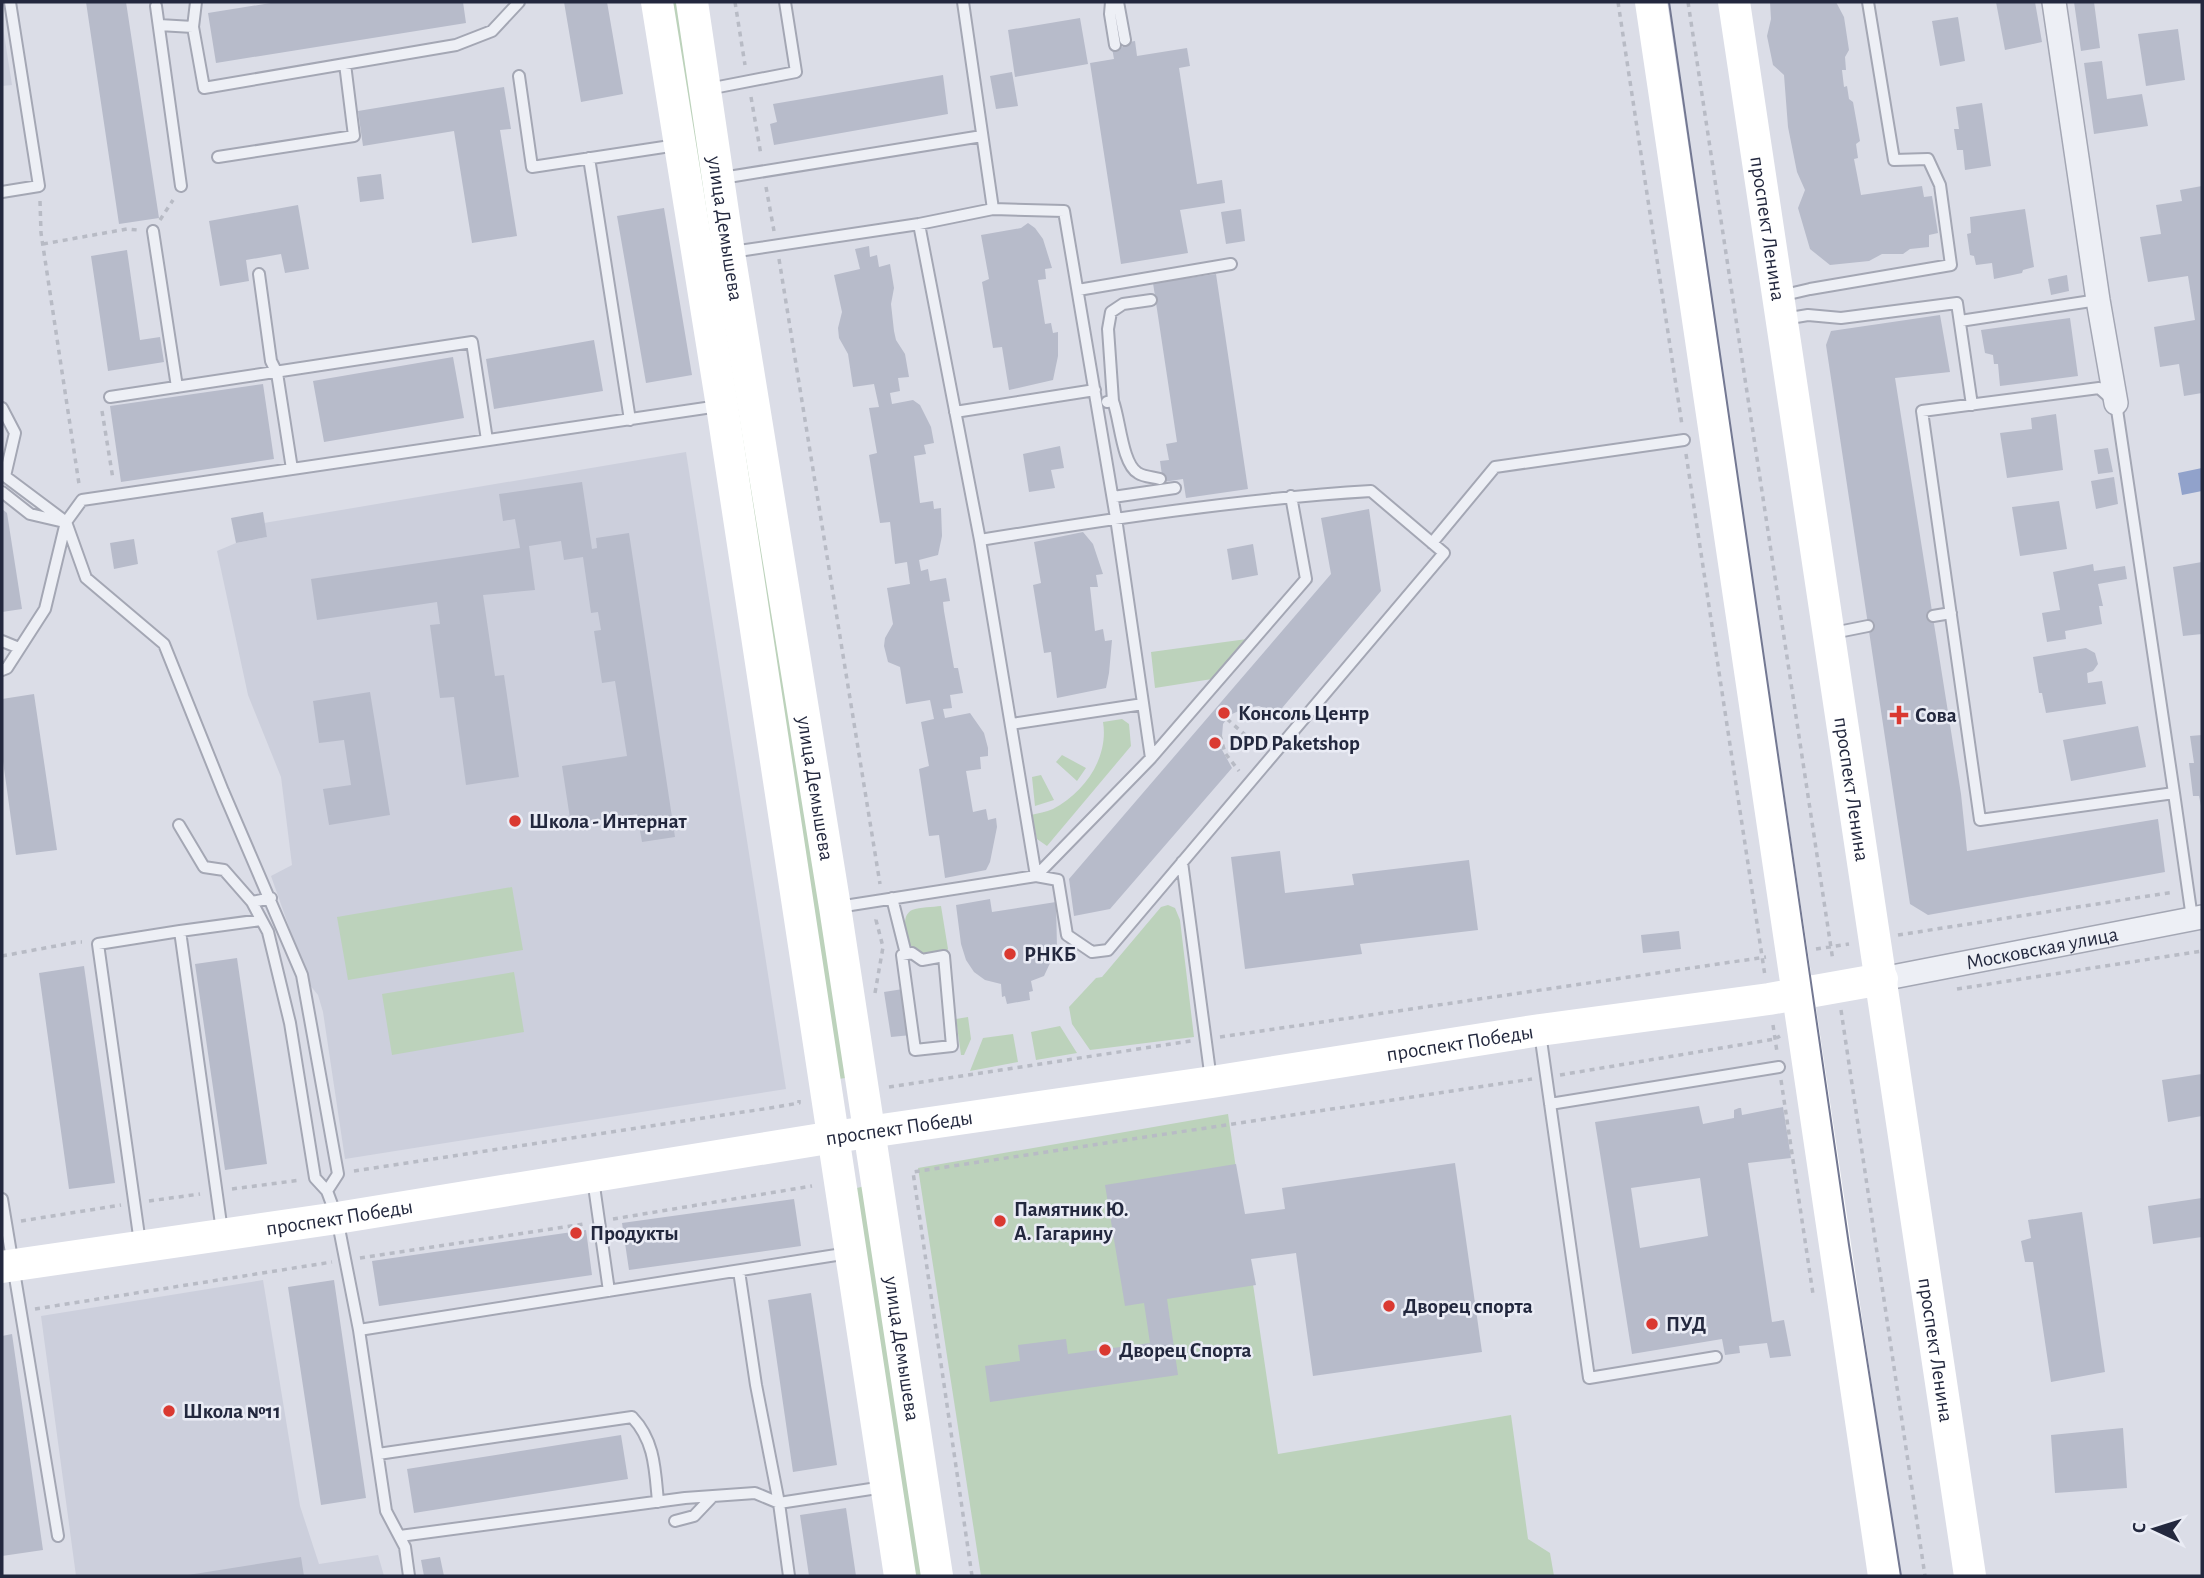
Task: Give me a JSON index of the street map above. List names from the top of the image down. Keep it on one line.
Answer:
{"streets":{"street":["проспект Ленина","улица Демышева","Московская улица","проспект Победы"]},"crossings":[["проспект Ленина","Московская улица"],["проспект Ленина","проспект Победы"],["улица Демышева","проспект Победы"],["Московская улица","проспект Победы"]],"places":{"other":["Консоль Центр","DPD Paketshop","Школа - Интернат","РНКБ","Памятник Ю. А. Гагарину","Продукты","Дворец спорта","ПУД","Дворец Спорта","Школа №11"],"health":["Сова"]},"north":"left"}
